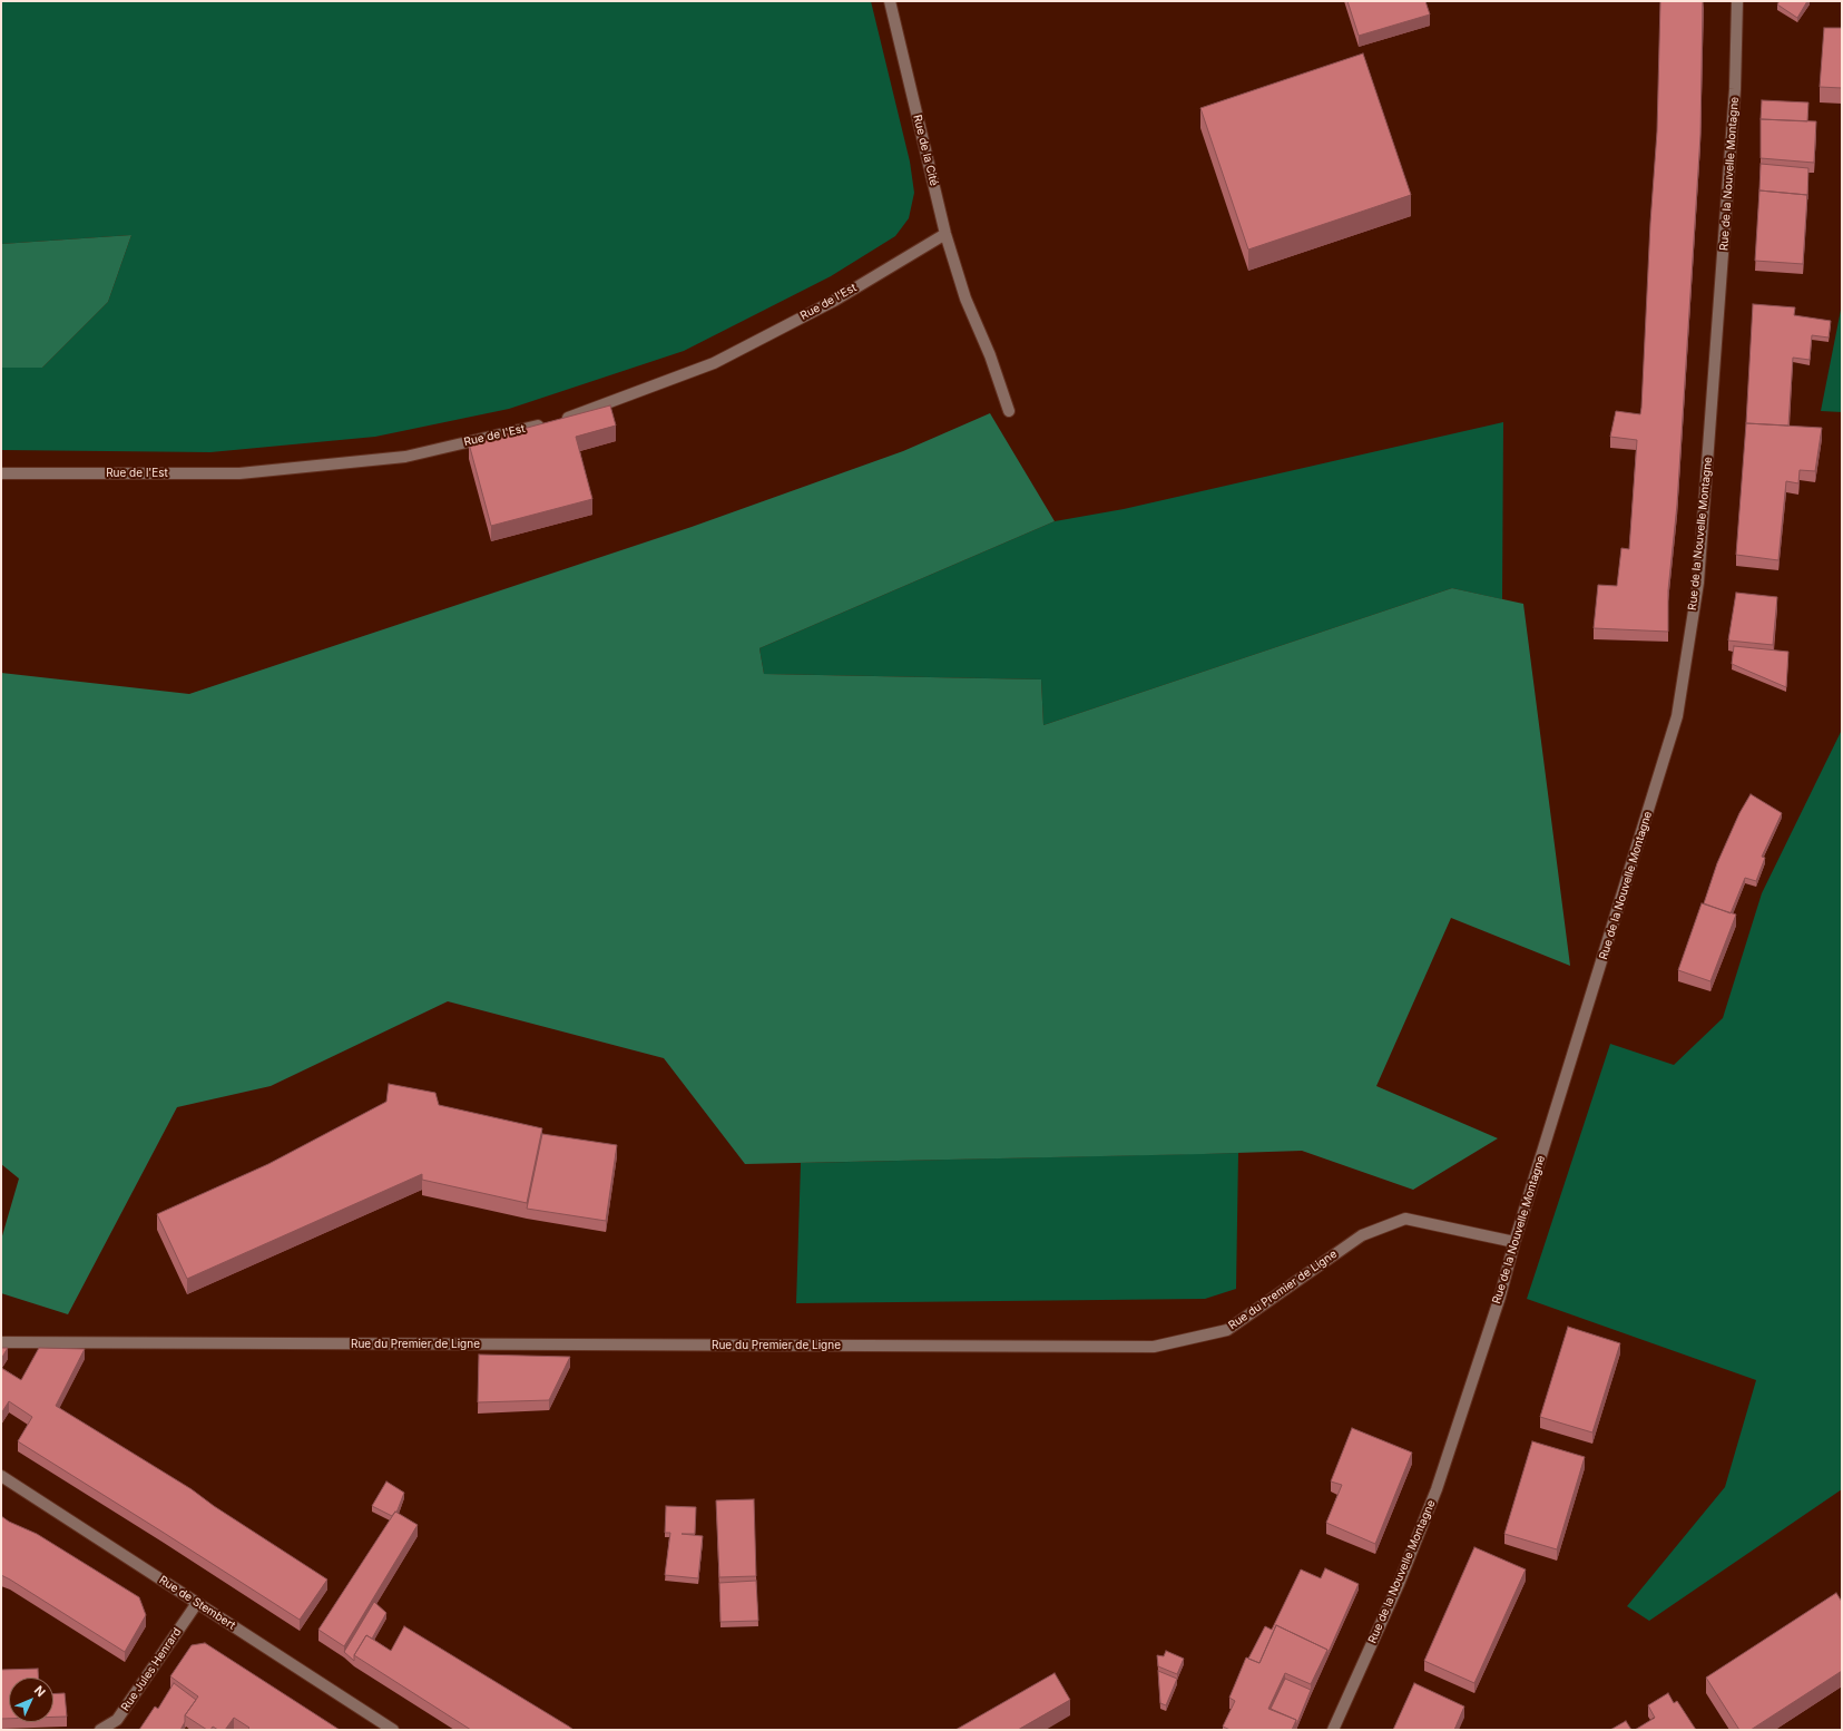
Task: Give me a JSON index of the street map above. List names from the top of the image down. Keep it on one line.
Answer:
{"streets":{"street":["Rue de la Cité","Rue de la Nouvelle Montagne","Rue de l'Est","Rue du Premier de Ligne","Rue de Stembert","Rue Jules Henrard"]},"crossings":[["Rue de la Cité","Rue de l'Est"],["Rue de la Nouvelle Montagne","Rue du Premier de Ligne"],["Rue de Stembert","Rue Jules Henrard"]],"north":"top right"}
